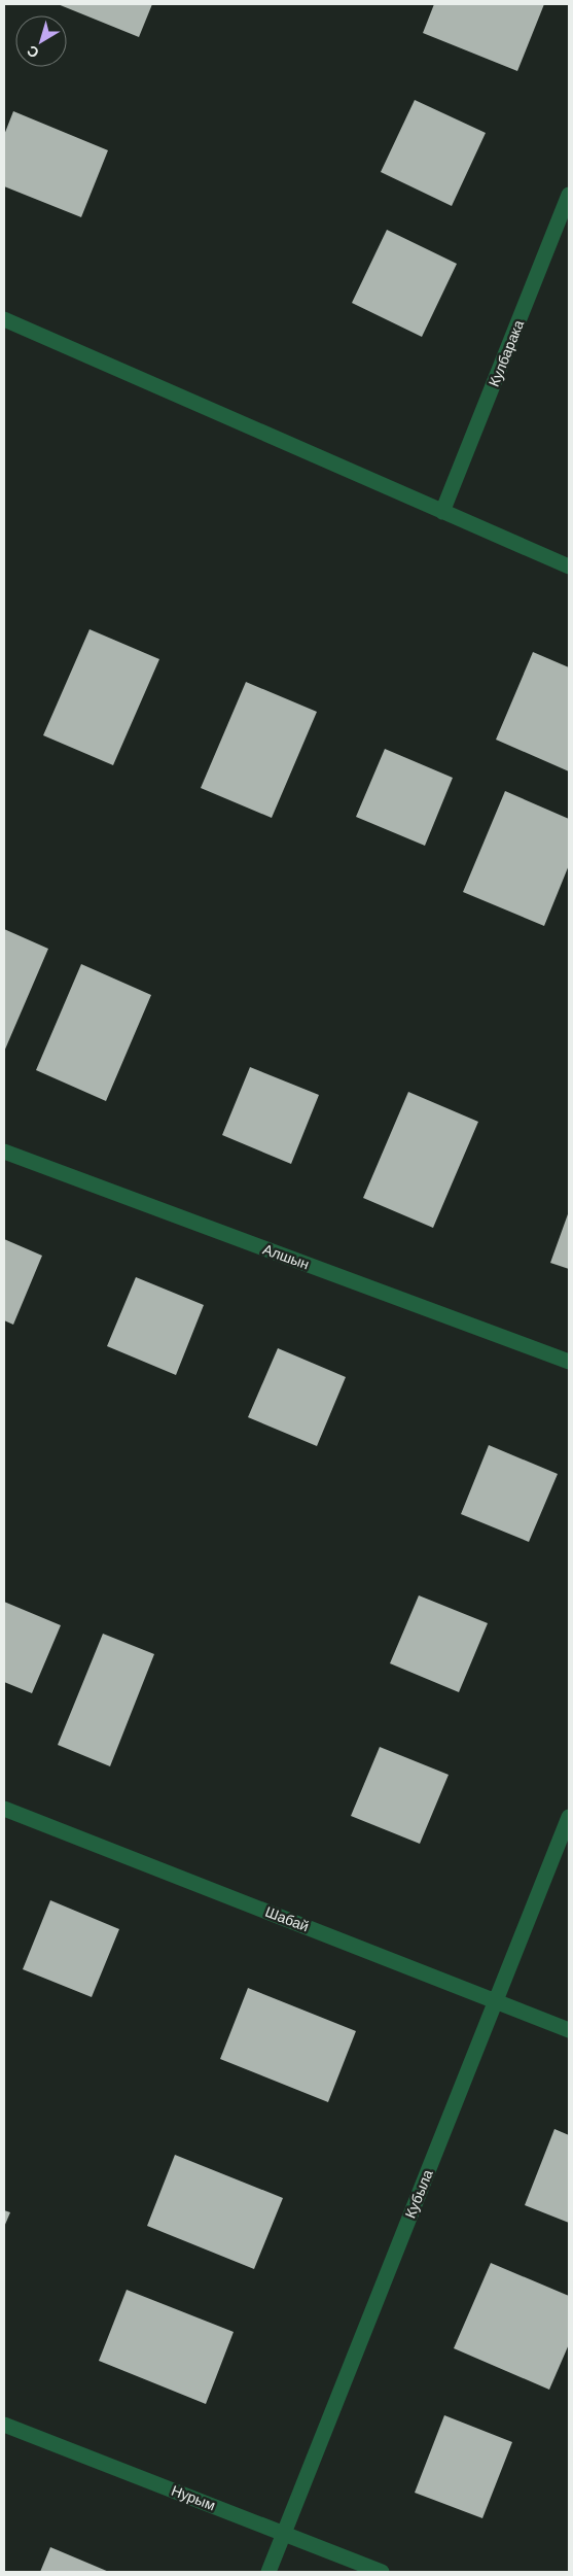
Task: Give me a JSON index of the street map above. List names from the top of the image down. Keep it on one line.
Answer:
{"streets":{"street":["Кулбарака","Алшын","Шабай","Кубыла","Нурым"]},"crossings":[["Шабай","Кубыла"],["Кубыла","Нурым"]],"north":"bottom left"}
